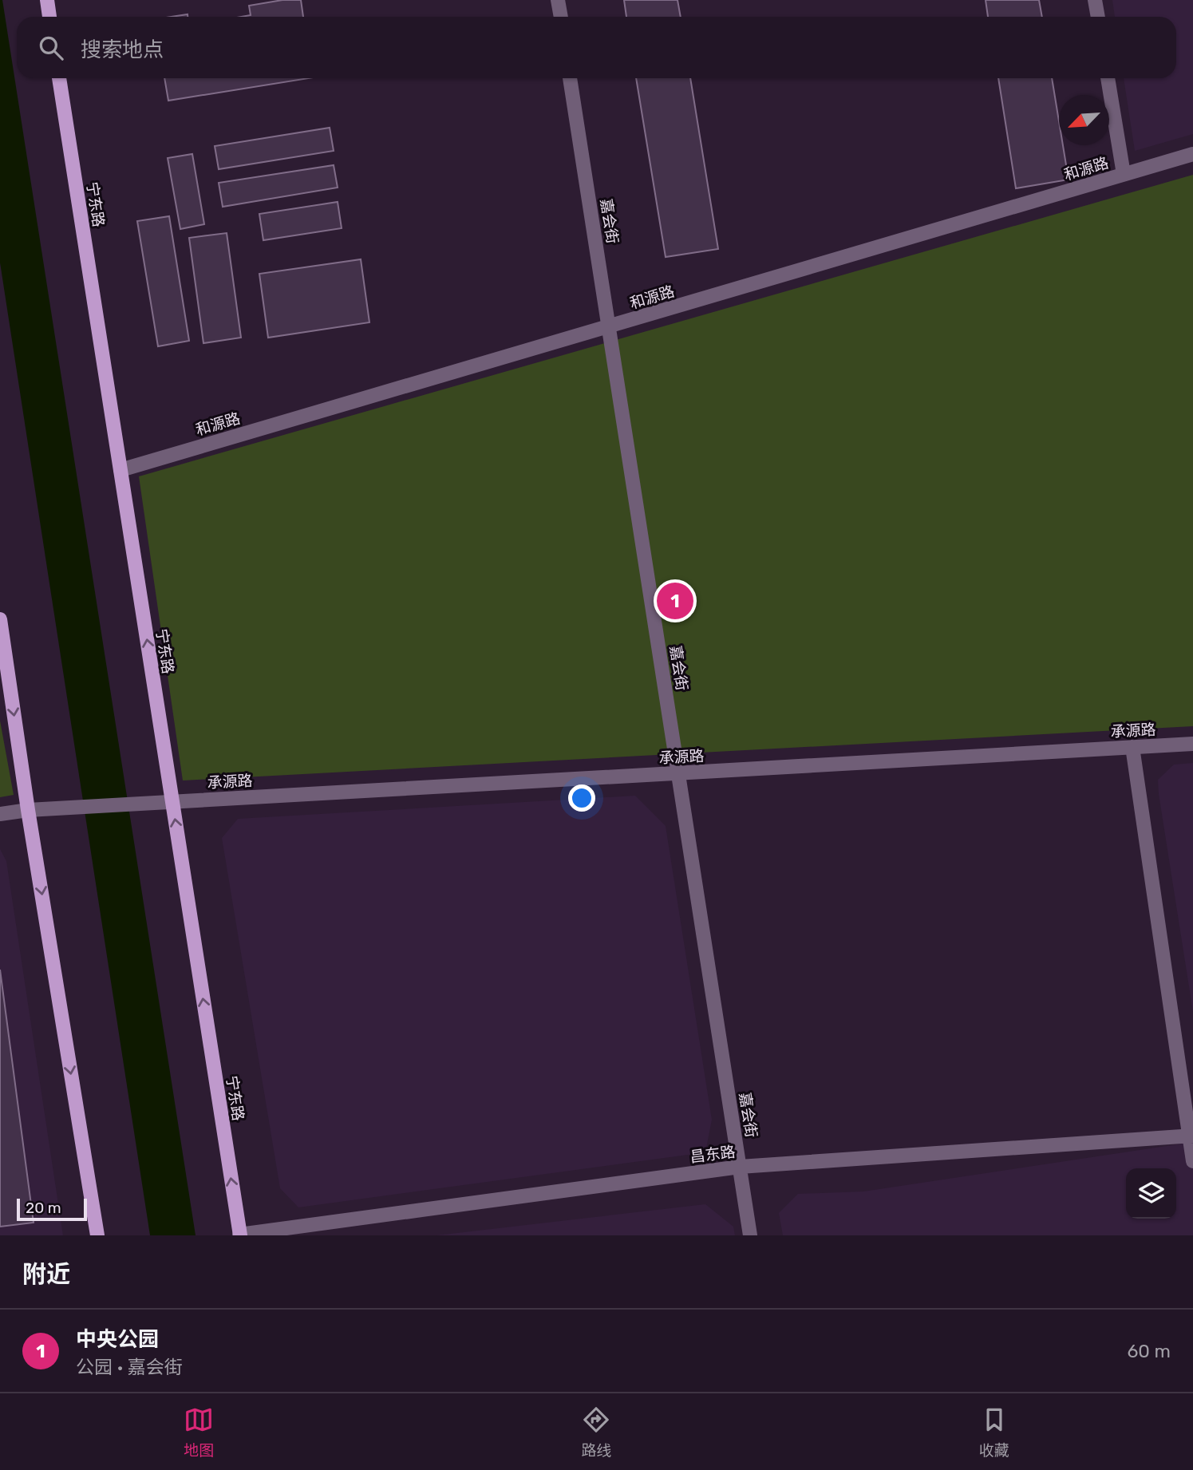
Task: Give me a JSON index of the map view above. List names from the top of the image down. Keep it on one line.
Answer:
{"streets":{"main road":["宁东路"],"street":["和源路","嘉会街","承源路","昌东路"]},"crossings":[["和源路","宁东路"],["和源路","嘉会街"],["宁东路","承源路"],["宁东路","昌东路"],["嘉会街","承源路"],["嘉会街","昌东路"]],"one_way":["宁东路"],"scale_bar":"20 m","north":"bottom left","page":{"search":"搜索地点","pins":"1","scale":"20 m","heading":"附近","list":[{"mark":"1","name":"中央公园","note":"公园 · 嘉会街","value":"60 m"}],"nav":["地图","路线","收藏"]}}
